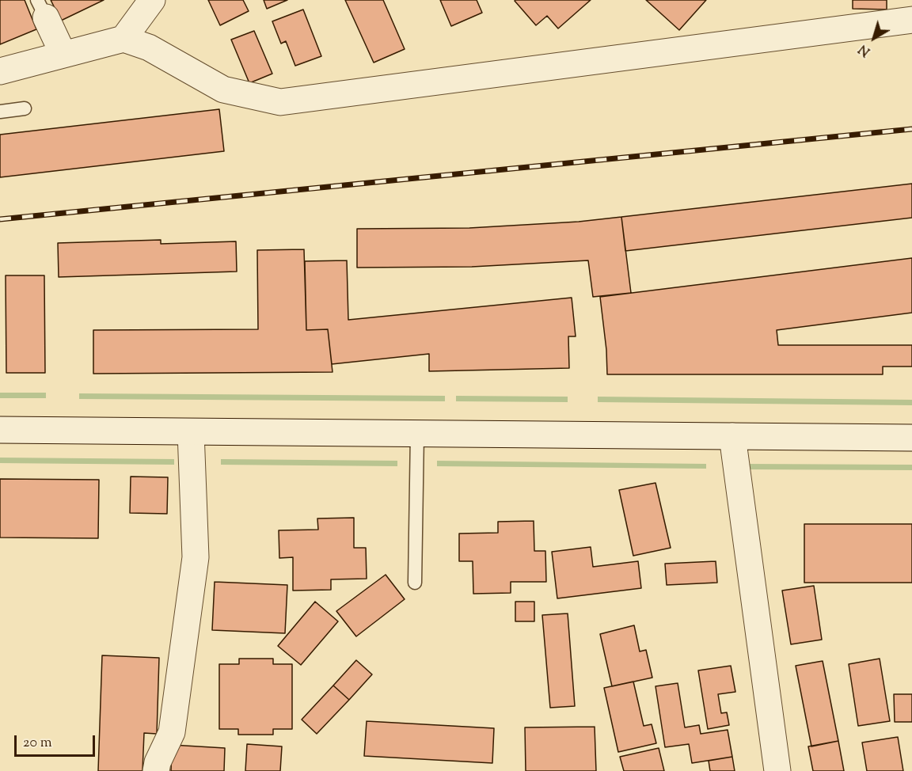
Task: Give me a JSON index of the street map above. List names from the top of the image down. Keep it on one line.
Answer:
{"scale_bar":"20 m","north":"bottom left"}
